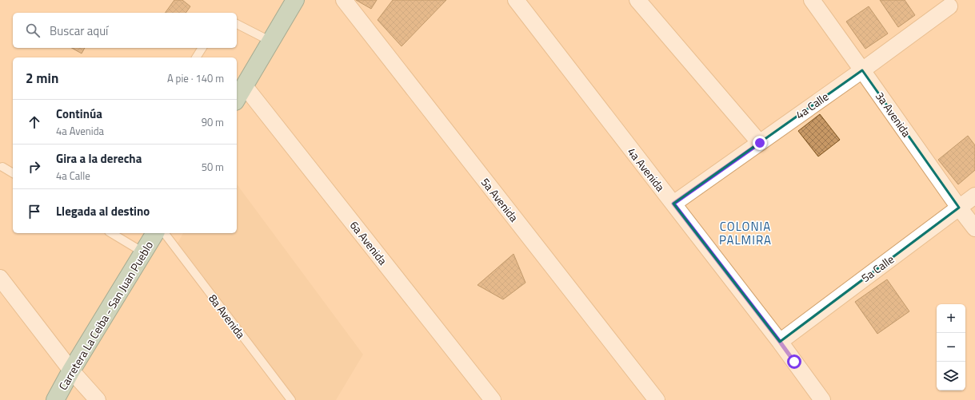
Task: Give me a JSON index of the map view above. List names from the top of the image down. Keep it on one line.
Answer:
{"streets":{"main road":["Carretera La Ceiba - San Juan Pueblo"],"street":["4a Calle","3a Avenida","4a Avenida","5a Avenida","6a Avenida","5a Calle"],"lane":["8a Avenida"]},"crossings":[["4a Calle","3a Avenida"],["4a Calle","4a Avenida"],["3a Avenida","5a Calle"],["4a Avenida","5a Calle"]],"districts":["COLONIA PALMIRA"],"page":{"search":"Buscar aquí","heading":["2 min","A pie · 140 m"],"list":[["Continúa","4a Avenida","90 m"],["Gira a la derecha","4a Calle","50 m"],"Llegada al destino"],"map_buttons":["+","−"]}}
